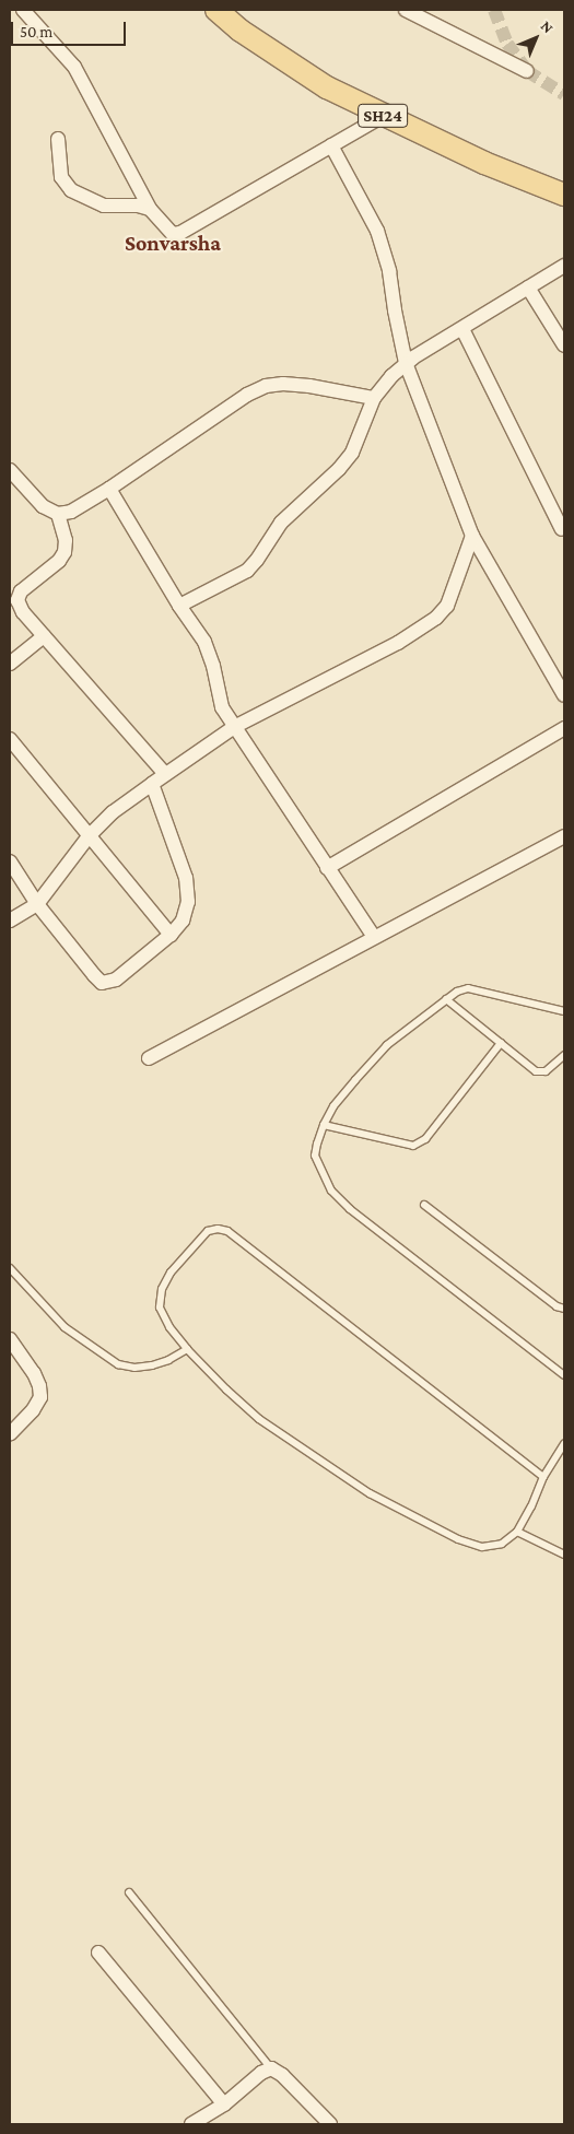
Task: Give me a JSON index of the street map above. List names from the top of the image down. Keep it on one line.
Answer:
{"streets":{"main road":["SH24"]},"districts":["Sonvarsha"],"scale_bar":"50 m","north":"top right"}
